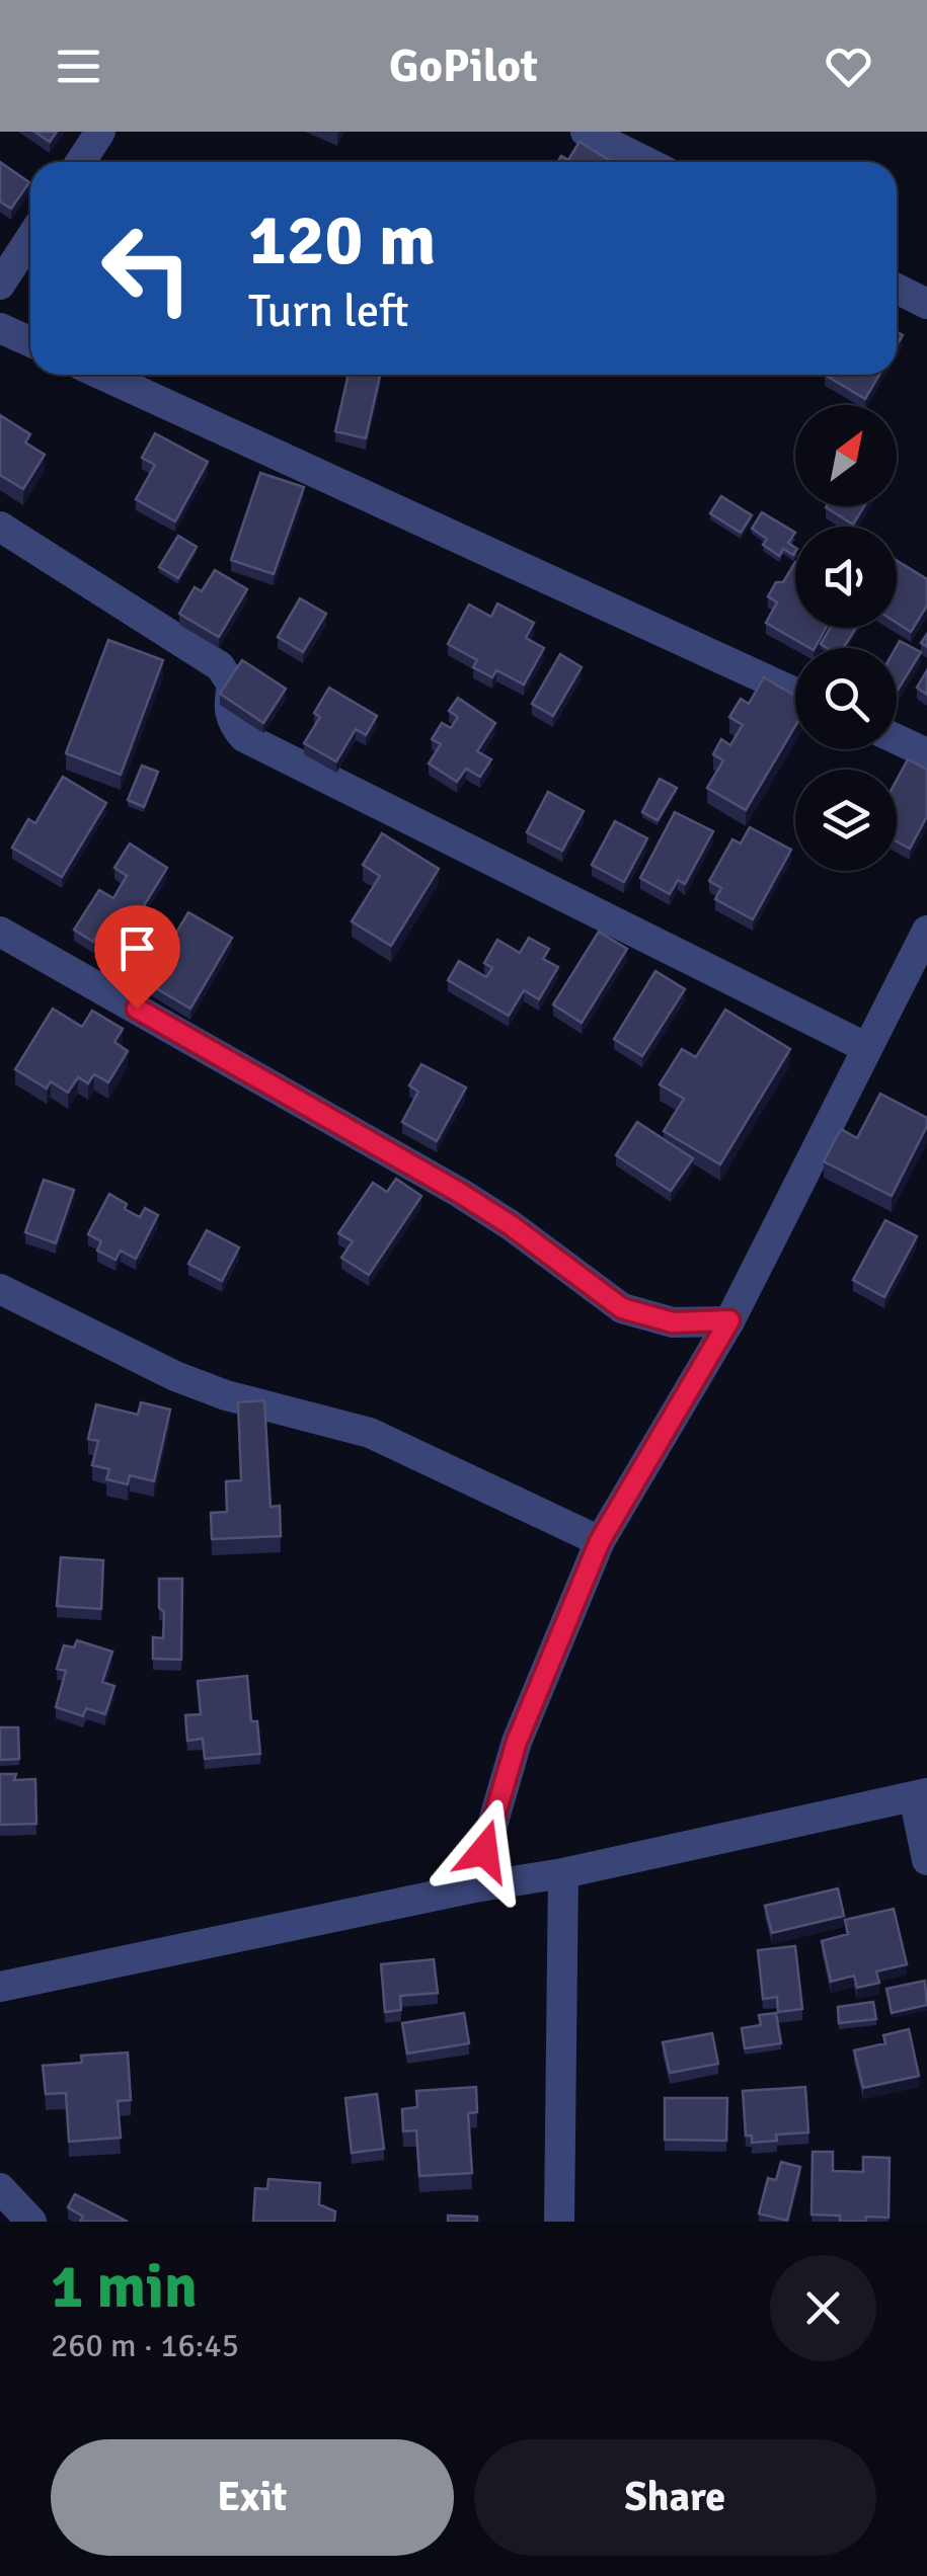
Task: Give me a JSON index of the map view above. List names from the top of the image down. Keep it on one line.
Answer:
{"north":"top right","page":{"header":"GoPilot","turn":["120 m","Turn left"],"heading":["1 min","260 m · 16:45"],"buttons":["Exit","Share"]}}
